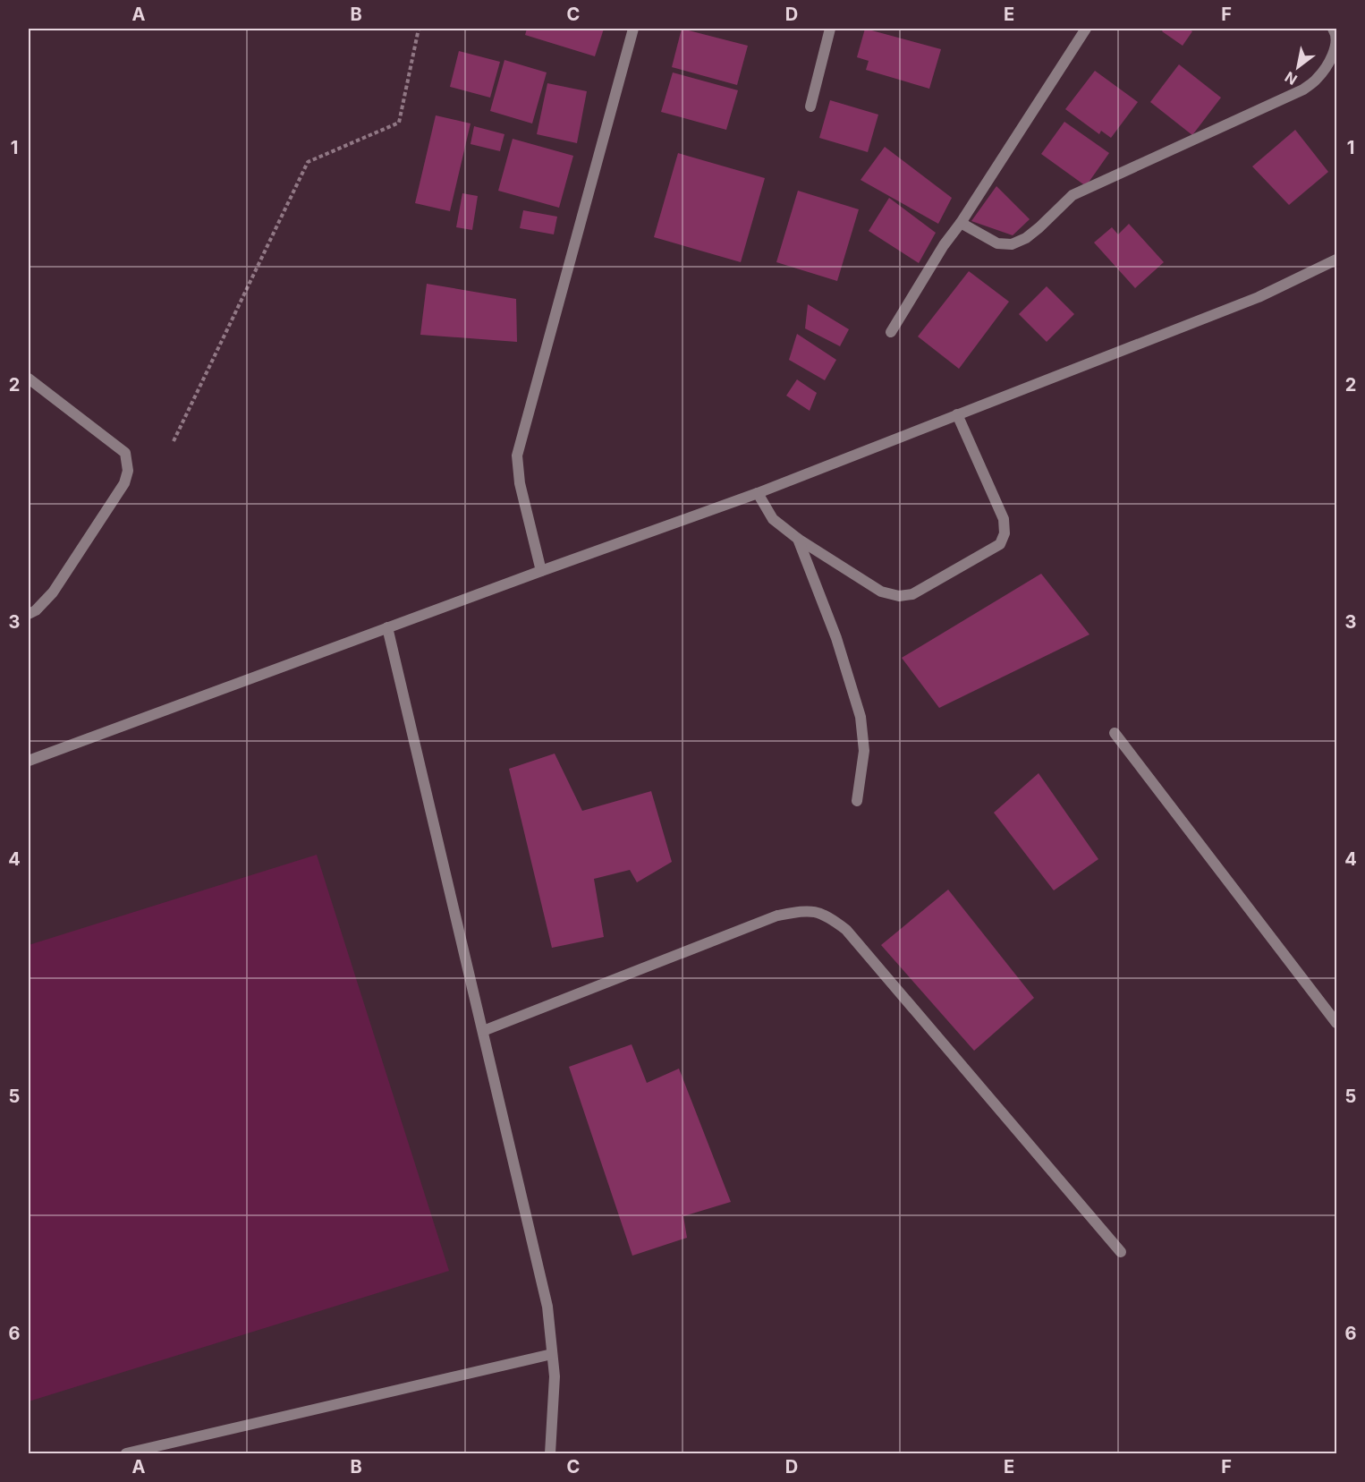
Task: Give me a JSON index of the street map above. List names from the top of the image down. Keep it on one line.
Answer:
{"north":"bottom left","grid":{"columns":["A","B","C","D","E","F"],"rows":["1","2","3","4","5","6"]}}
